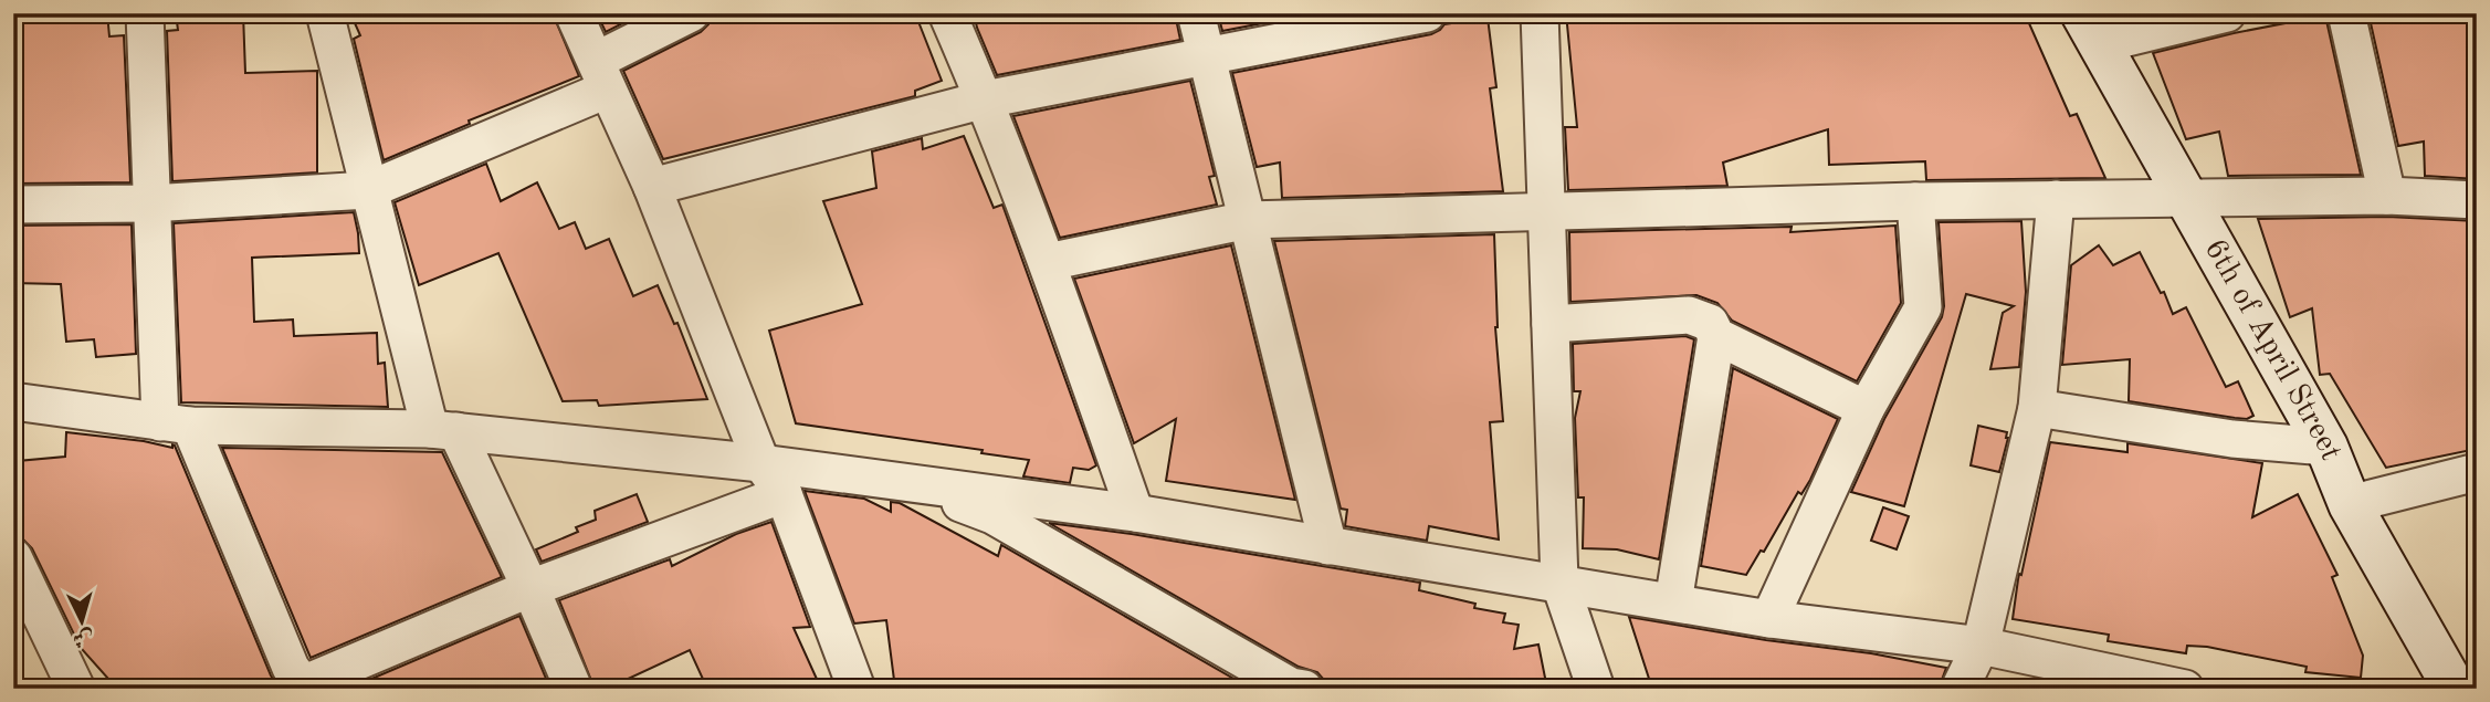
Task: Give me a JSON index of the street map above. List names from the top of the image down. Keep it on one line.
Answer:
{"streets":{"street":["6th of April Street"]},"north":"bottom"}
